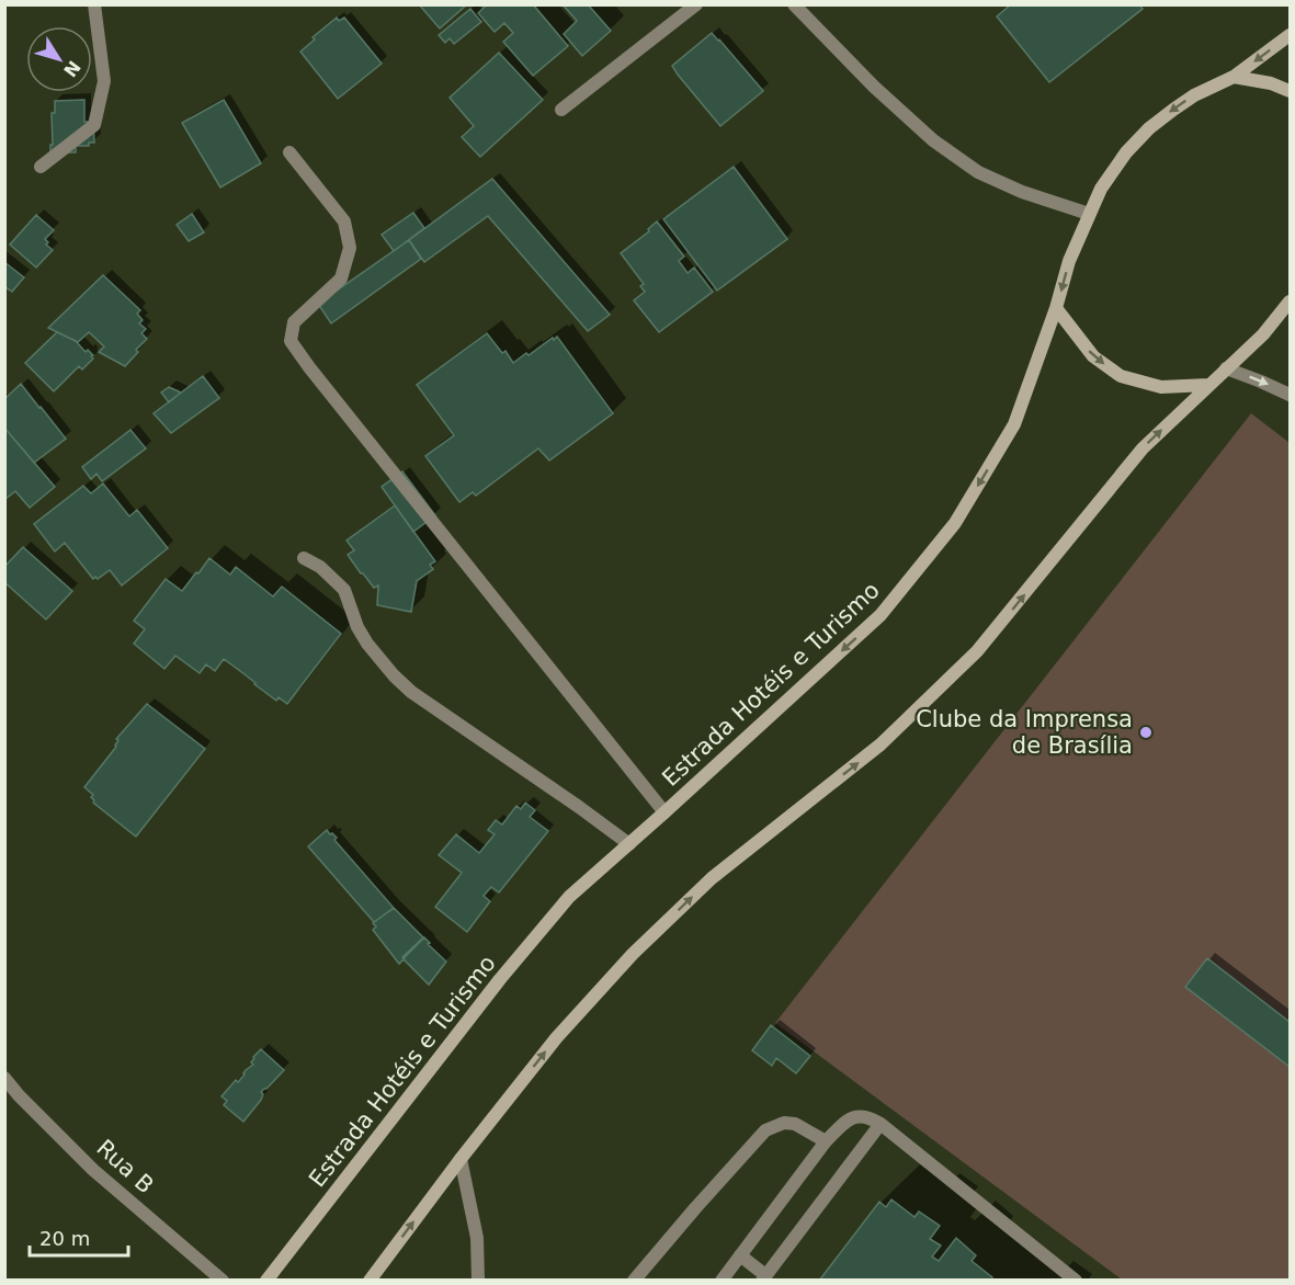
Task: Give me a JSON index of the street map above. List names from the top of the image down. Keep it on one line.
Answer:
{"streets":{"main road":["Estrada Hotéis e Turismo"],"street":["Rua B"]},"places":["Clube da Imprensa de Brasília"],"scale_bar":"20 m","north":"bottom right"}
